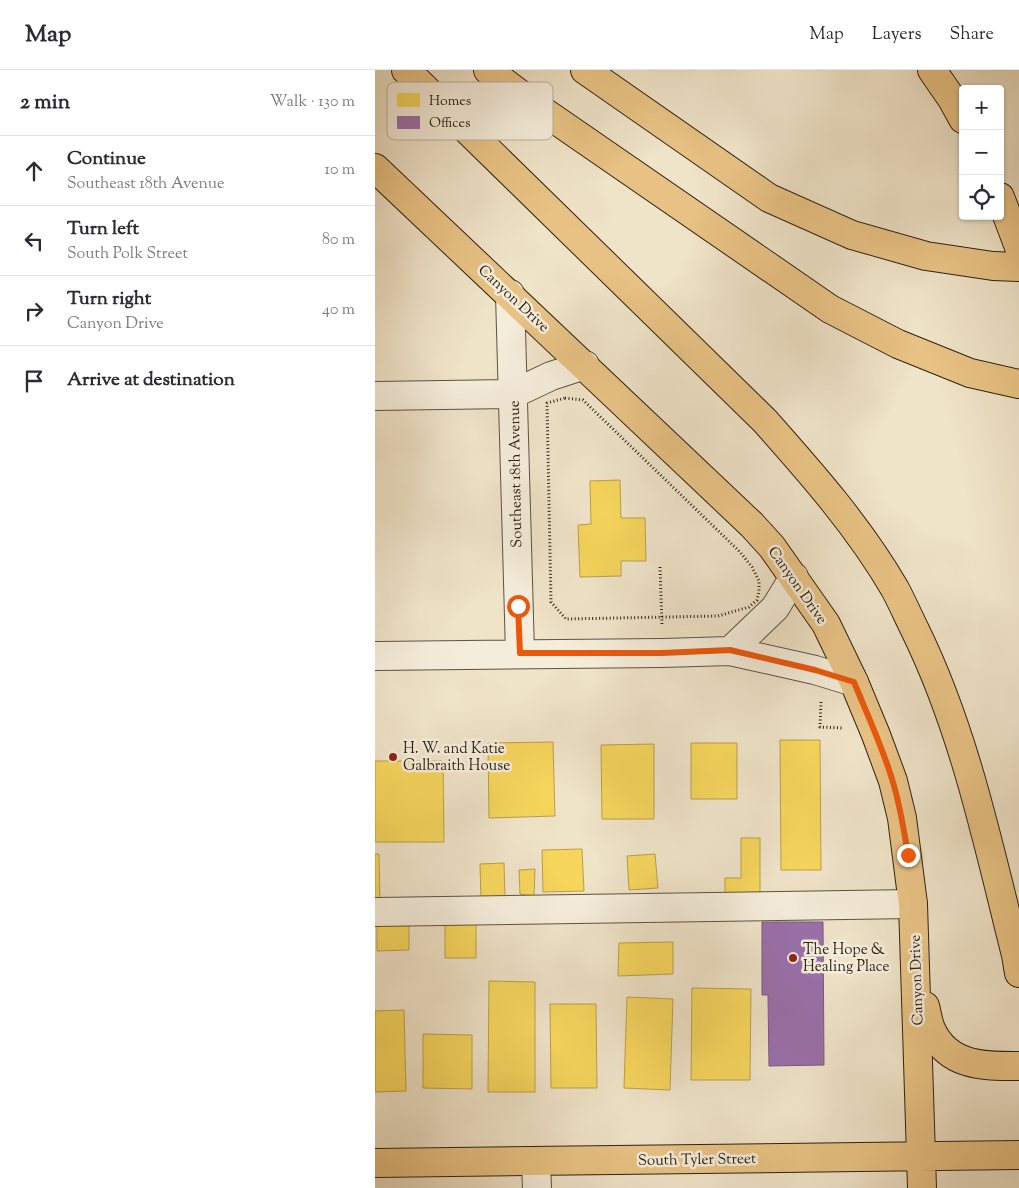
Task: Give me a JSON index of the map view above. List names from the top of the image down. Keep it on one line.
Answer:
{"streets":{"main road":["Canyon Drive","South Tyler Street"],"street":["Southeast 18th Avenue"]},"crossings":[["Canyon Drive","Southeast 18th Avenue"],["Canyon Drive","South Tyler Street"]],"places":["H. W. and Katie Galbraith House","The Hope & Healing Place"],"legend":["Homes","Offices"],"page":{"header":"Map","nav":["Map","Layers","Share"],"heading":["2 min","Walk · 130 m"],"map_buttons":["+","−"],"list":[["Continue","Southeast 18th Avenue","10 m"],["Turn left","South Polk Street","80 m"],["Turn right","Canyon Drive","40 m"],"Arrive at destination"]}}
